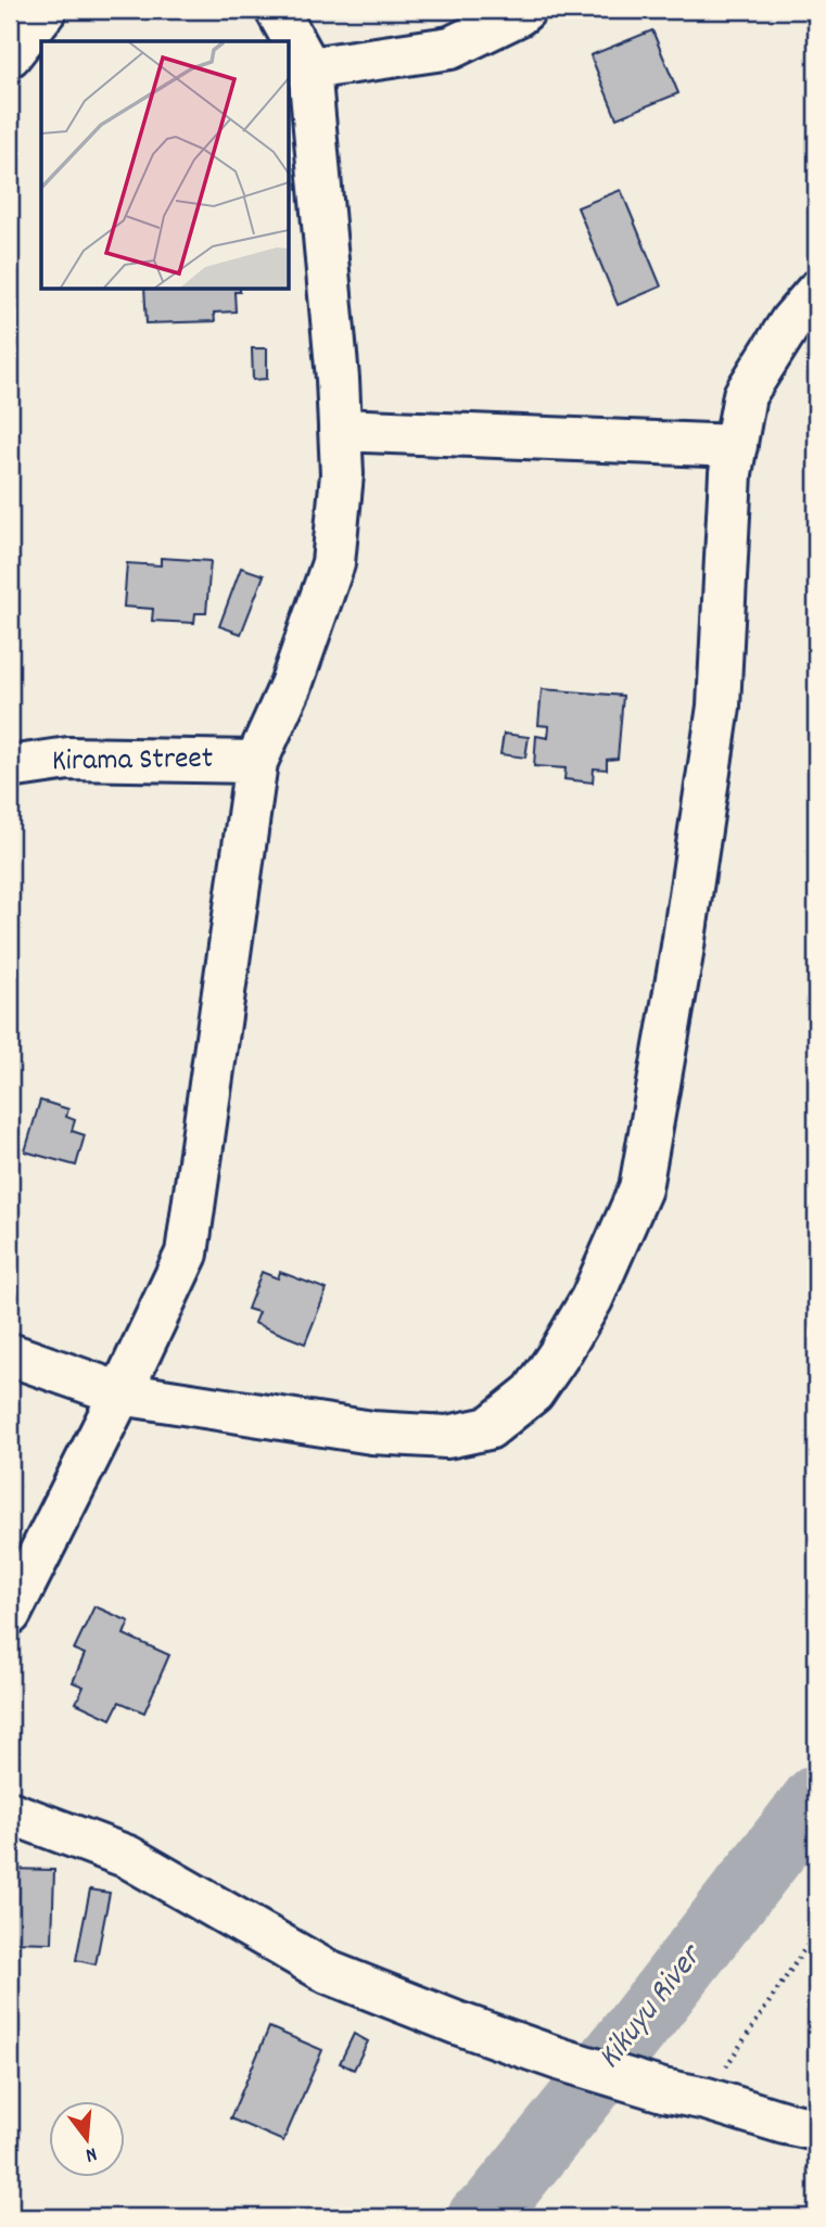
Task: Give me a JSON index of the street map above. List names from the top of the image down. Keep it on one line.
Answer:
{"streets":{"street":["Kirama Street"]},"water":["Kikuyu River"],"north":"bottom"}
